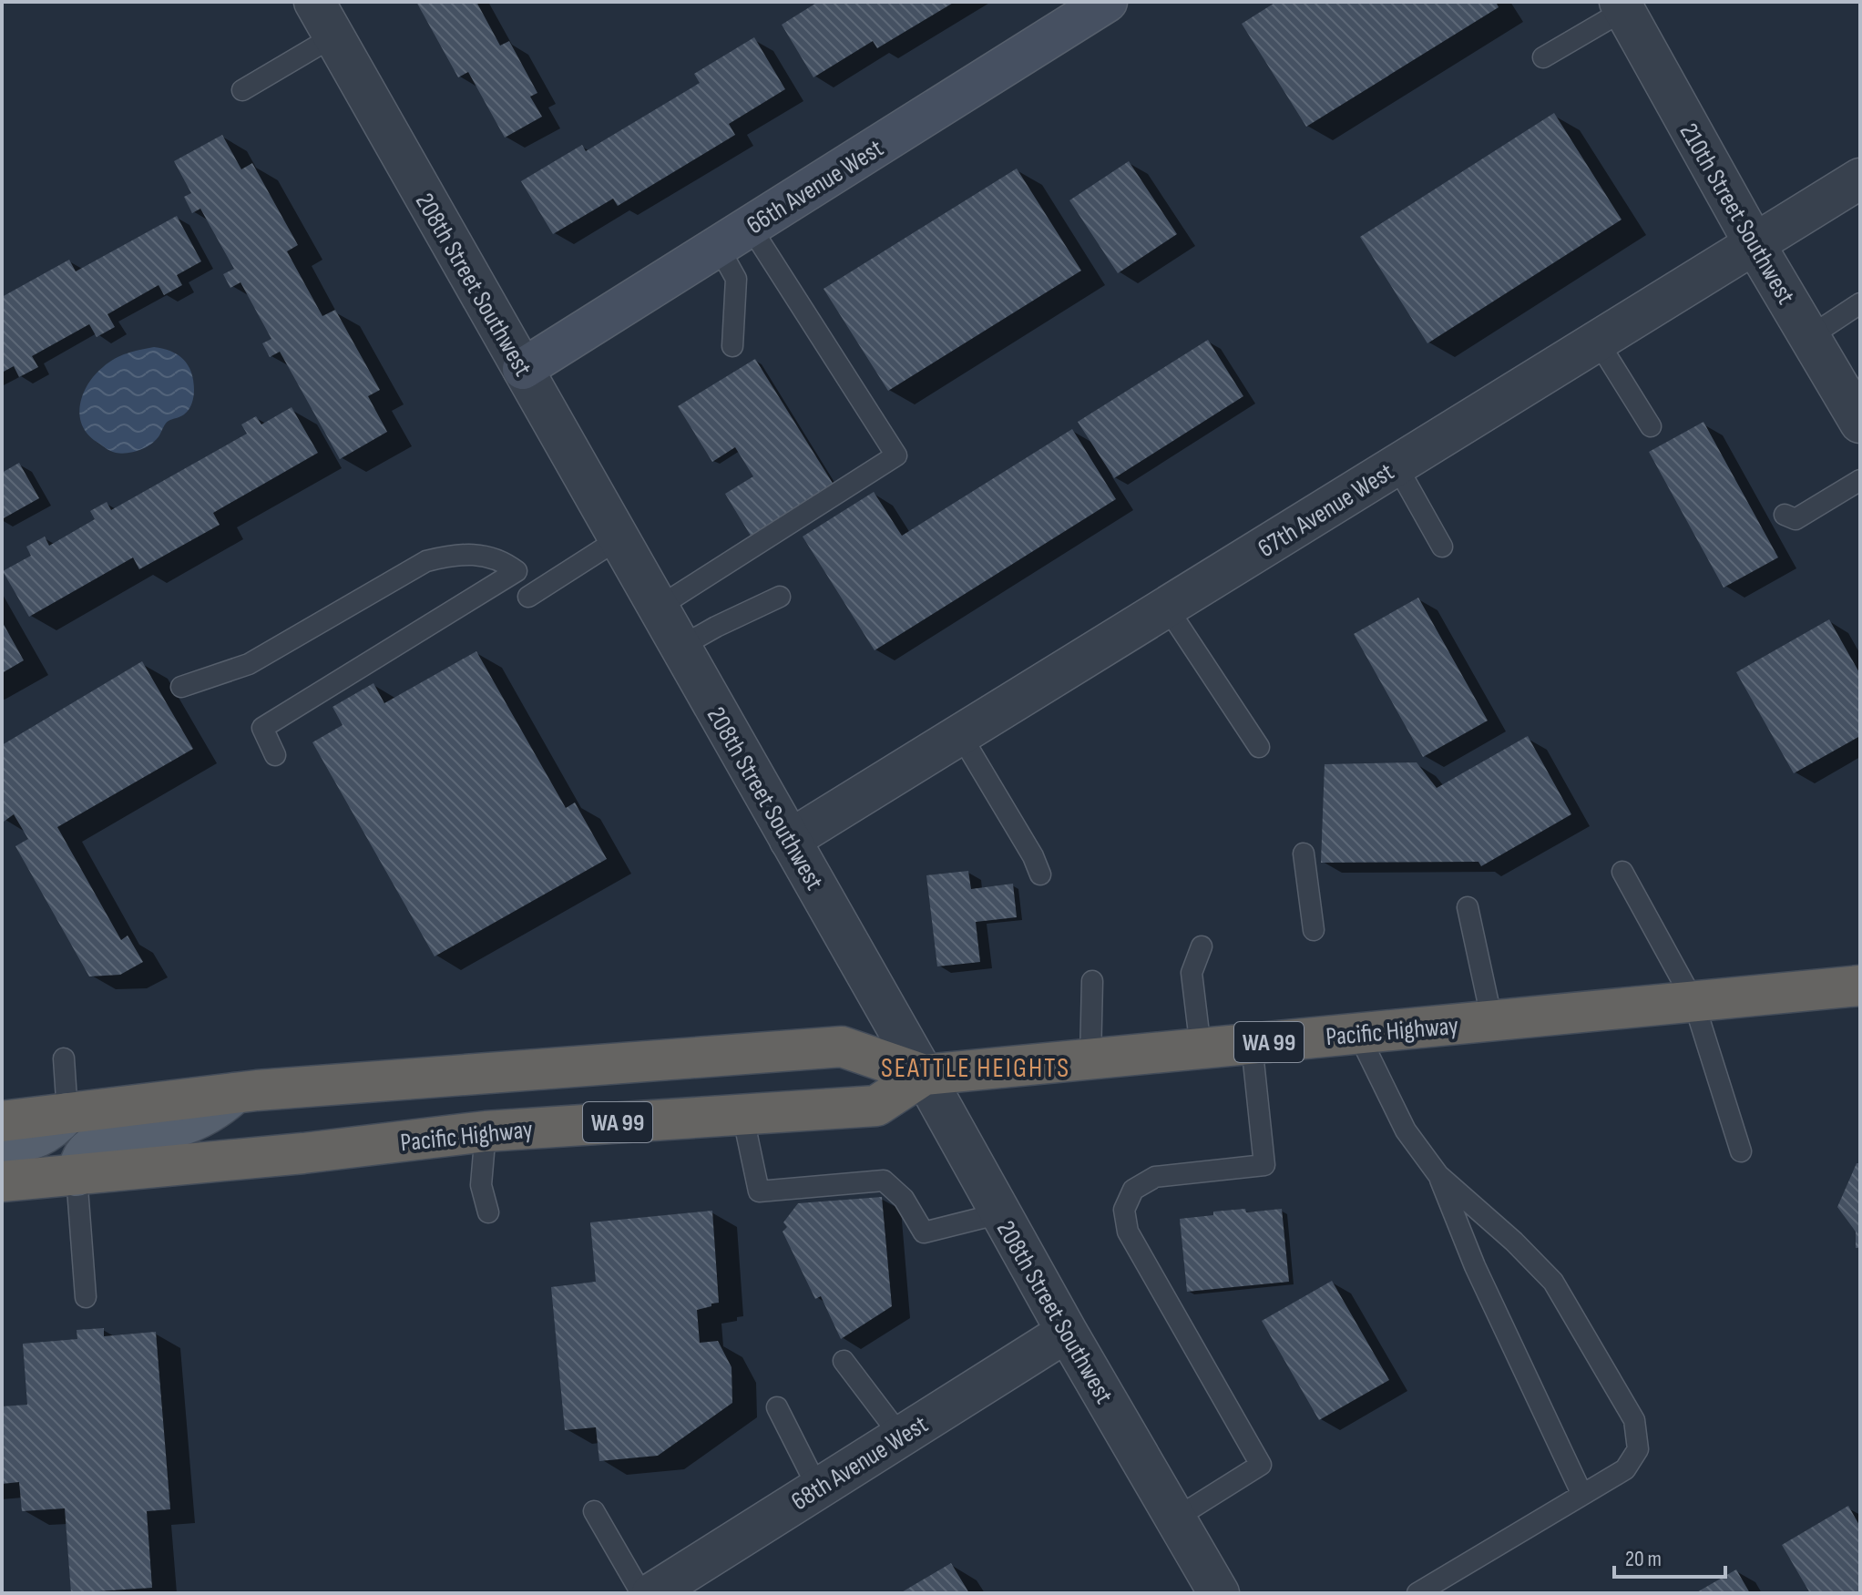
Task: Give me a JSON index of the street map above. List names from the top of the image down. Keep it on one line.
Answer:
{"streets":{"highway":["Pacific Highway","WA 99"],"main road":["66th Avenue West"],"street":["210th Street Southwest","208th Street Southwest","67th Avenue West","68th Avenue West"]},"crossings":[["66th Avenue West","208th Street Southwest"],["210th Street Southwest","67th Avenue West"],["208th Street Southwest","67th Avenue West"],["208th Street Southwest","Pacific Highway"],["208th Street Southwest","68th Avenue West"]],"districts":["SEATTLE HEIGHTS"],"scale_bar":"20 m"}
